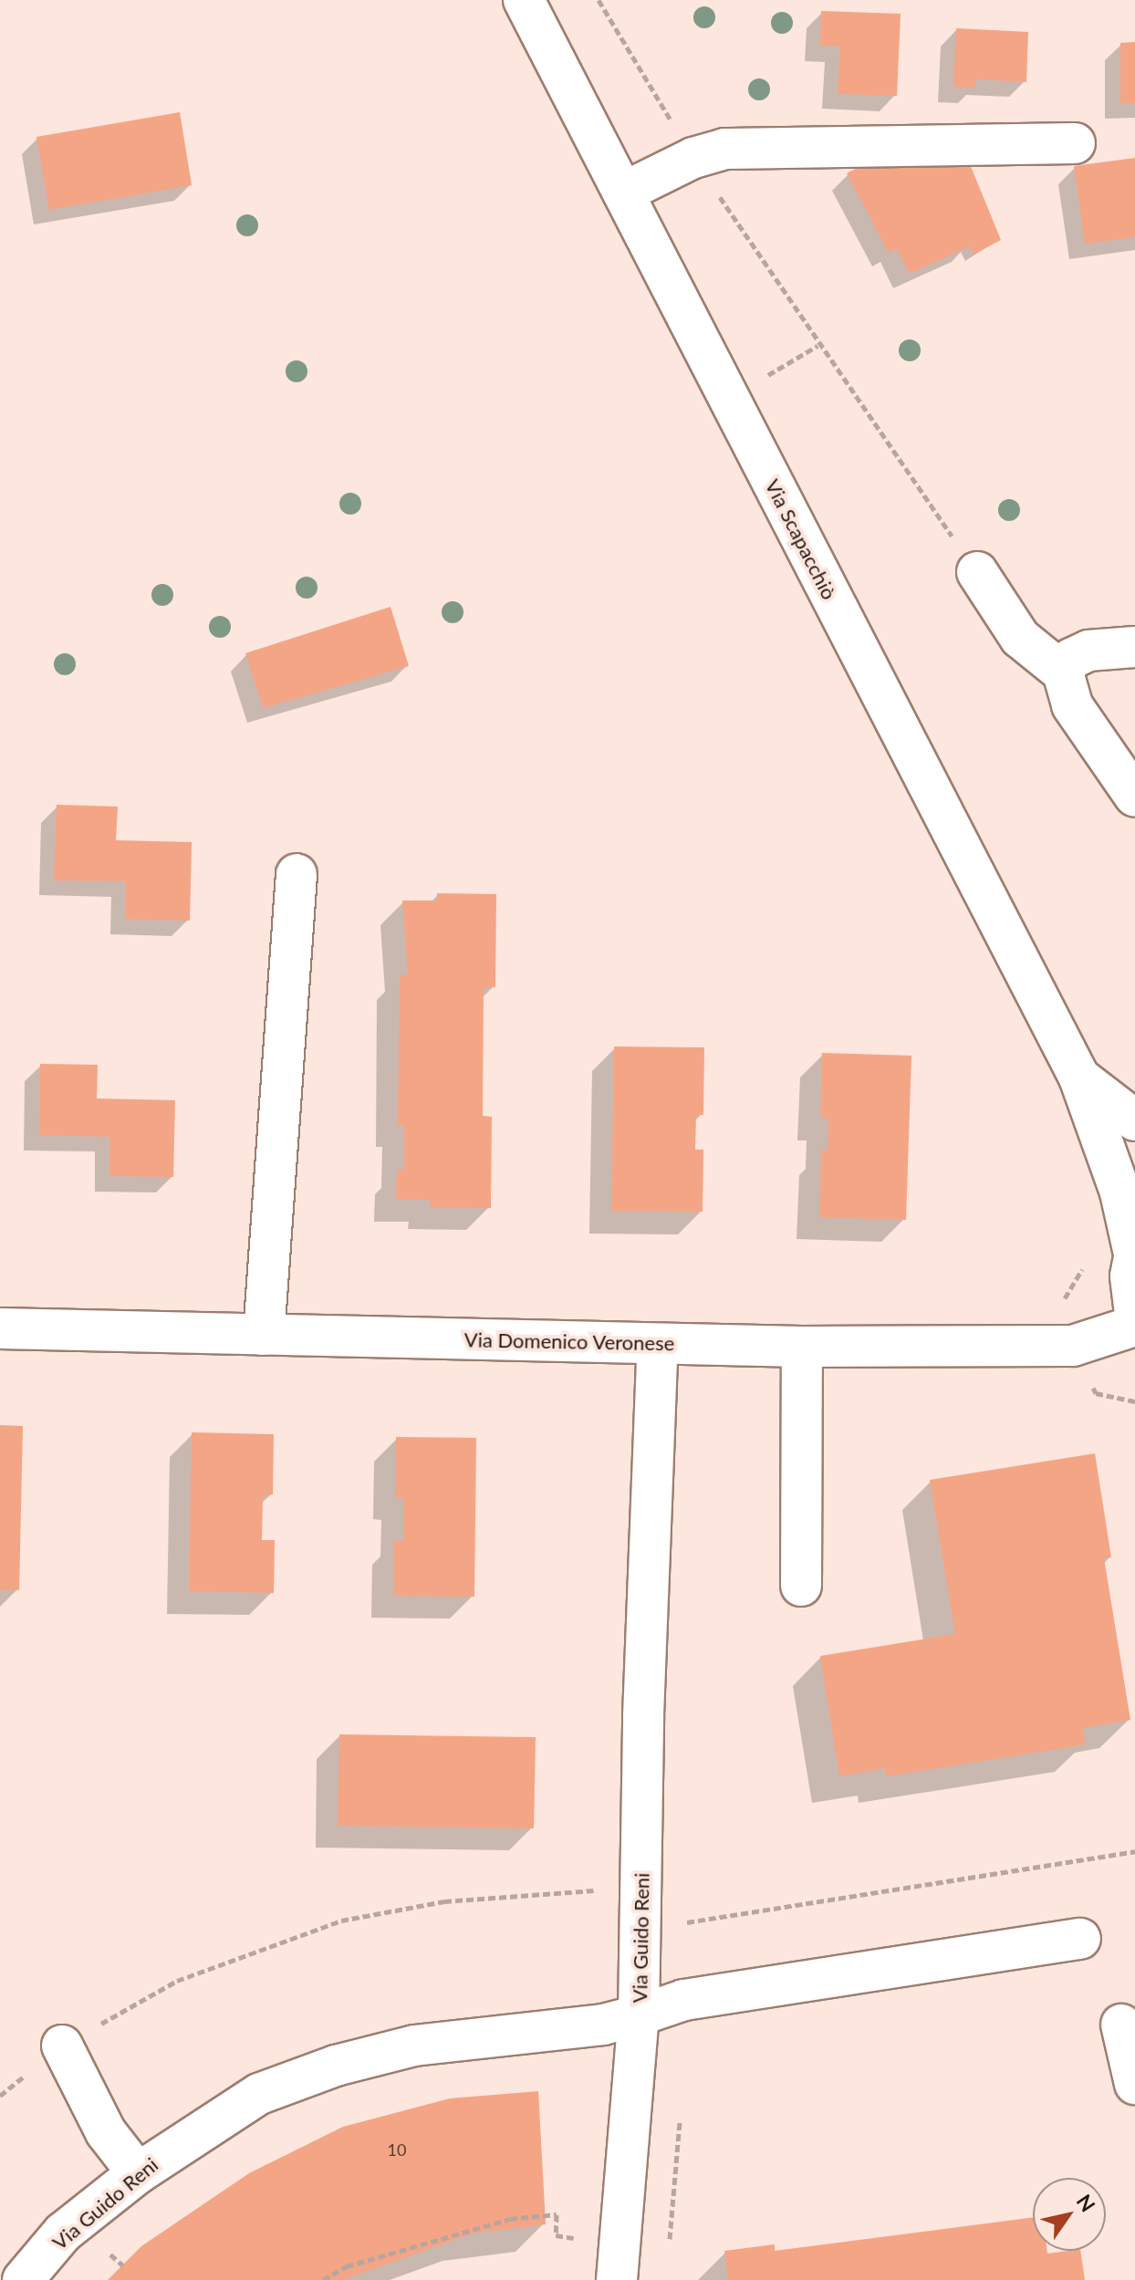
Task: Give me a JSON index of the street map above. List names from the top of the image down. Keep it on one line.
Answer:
{"streets":{"street":["Via Scapacchiò","Via Domenico Veronese","Via Guido Reni"]},"crossings":[["Via Domenico Veronese","Via Guido Reni"]],"house_numbers":["10"],"north":"top right"}
